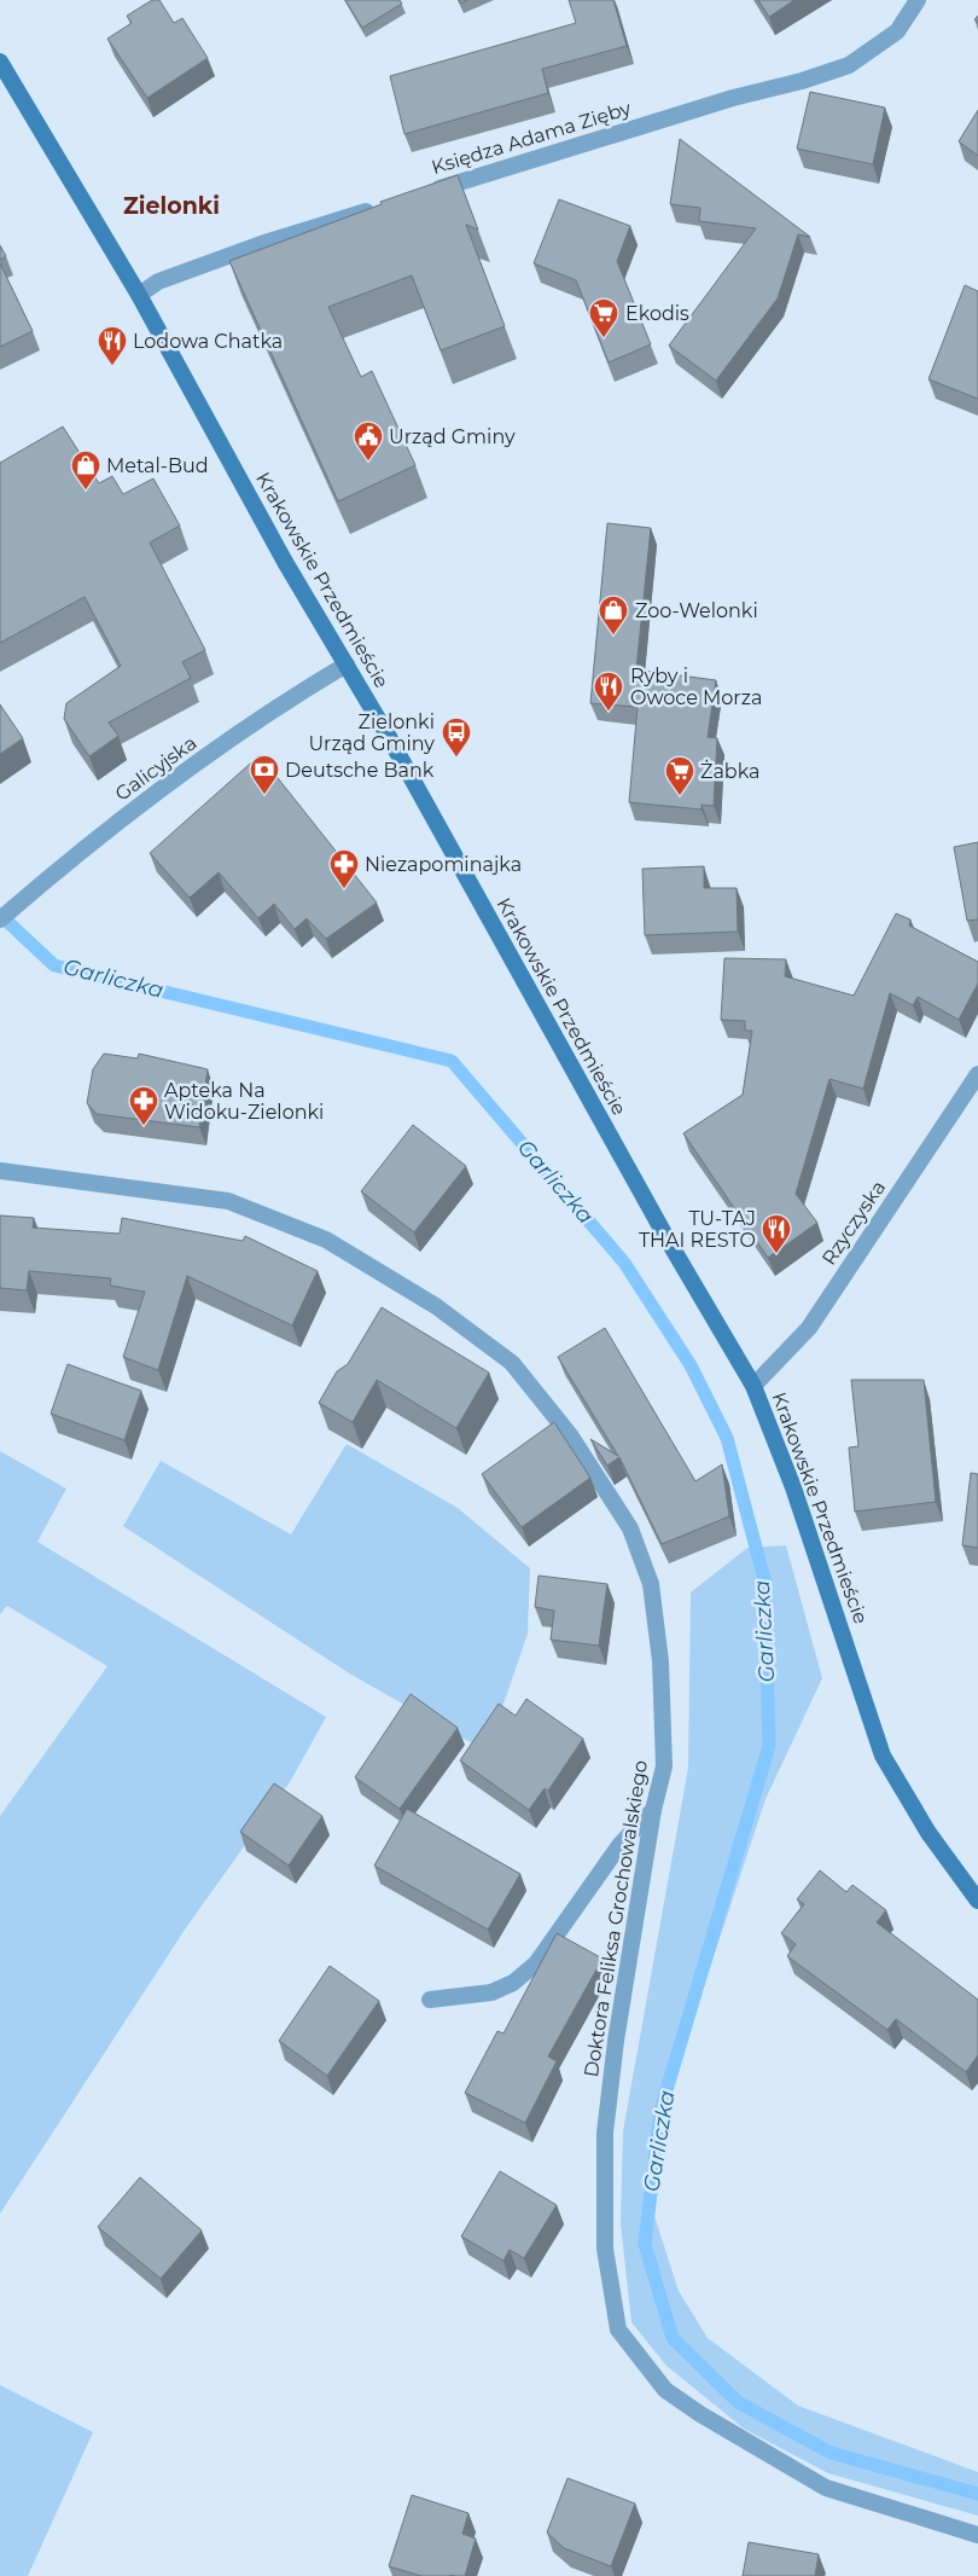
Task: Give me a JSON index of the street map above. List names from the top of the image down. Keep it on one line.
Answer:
{"streets":{"main road":["Krakowskie Przedmieście"],"street":["Księdza Adama Zięby","Galicyjska","Rzyczyska","Doktora Feliksa Grochowalskiego"]},"crossings":[["Krakowskie Przedmieście","Galicyjska"],["Krakowskie Przedmieście","Rzyczyska"]],"districts":["Zielonki"],"water":["Garliczka"],"places":{"supermarket":["Ekodis","Żabka"],"restaurant":["Lodowa Chatka","Ryby i Owoce Morza","TU-TAJ THAI RESTO"],"public building":["Urząd Gminy"],"shop":["Metal-Bud","Zoo-Welonki"],"bus stop":["Zielonki Urząd Gminy"],"bank":["Deutsche Bank"],"pharmacy":["Niezapominajka","Apteka Na Widoku-Zielonki"]}}
